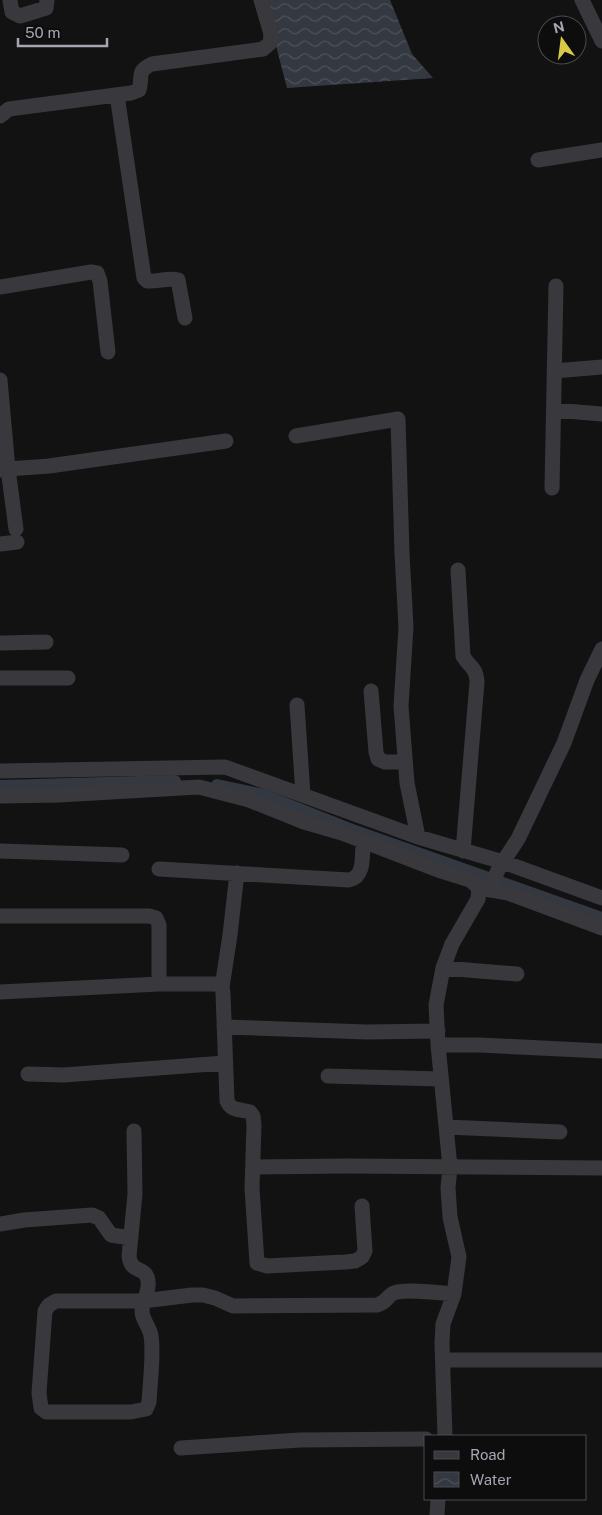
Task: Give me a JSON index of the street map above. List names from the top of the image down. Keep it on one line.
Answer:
{"legend":["Road","Water"],"scale_bar":"50 m","north":"top"}
